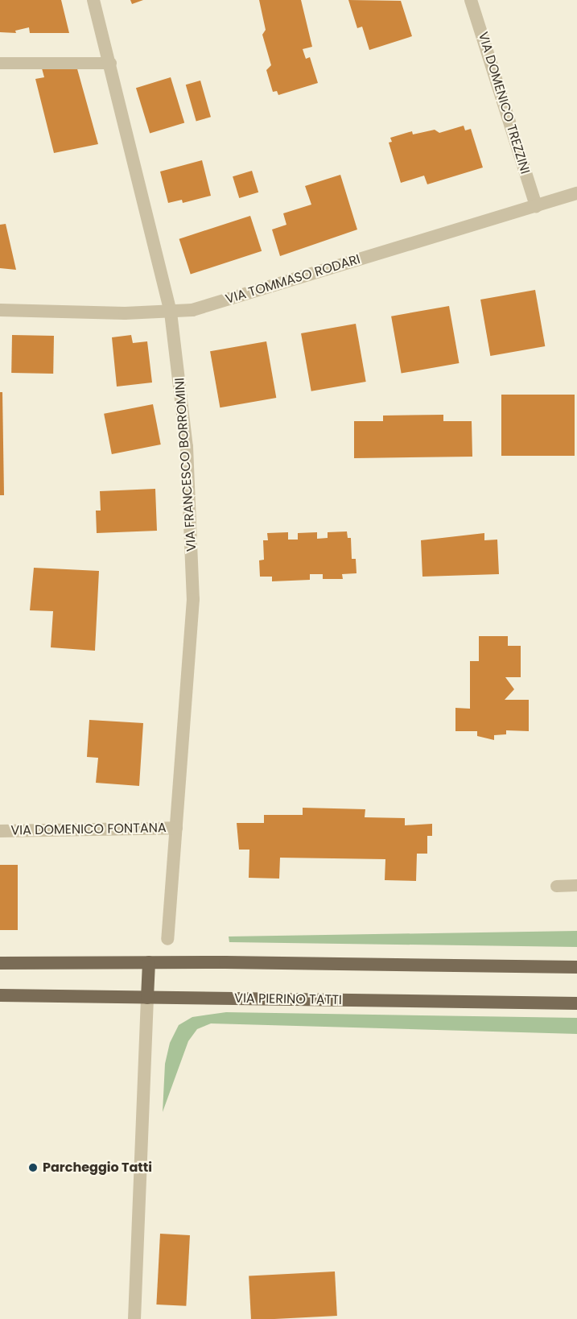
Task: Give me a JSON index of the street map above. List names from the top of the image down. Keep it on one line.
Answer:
{"streets":{"main road":["VIA PIERINO TATTI"],"street":["VIA DOMENICO TREZZINI","VIA TOMMASO RODARI","VIA FRANCESCO BORROMINI","VIA DOMENICO FONTANA"]},"crossings":[["VIA DOMENICO TREZZINI","VIA TOMMASO RODARI"],["VIA TOMMASO RODARI","VIA FRANCESCO BORROMINI"],["VIA FRANCESCO BORROMINI","VIA DOMENICO FONTANA"]],"places":["Parcheggio Tatti"]}
